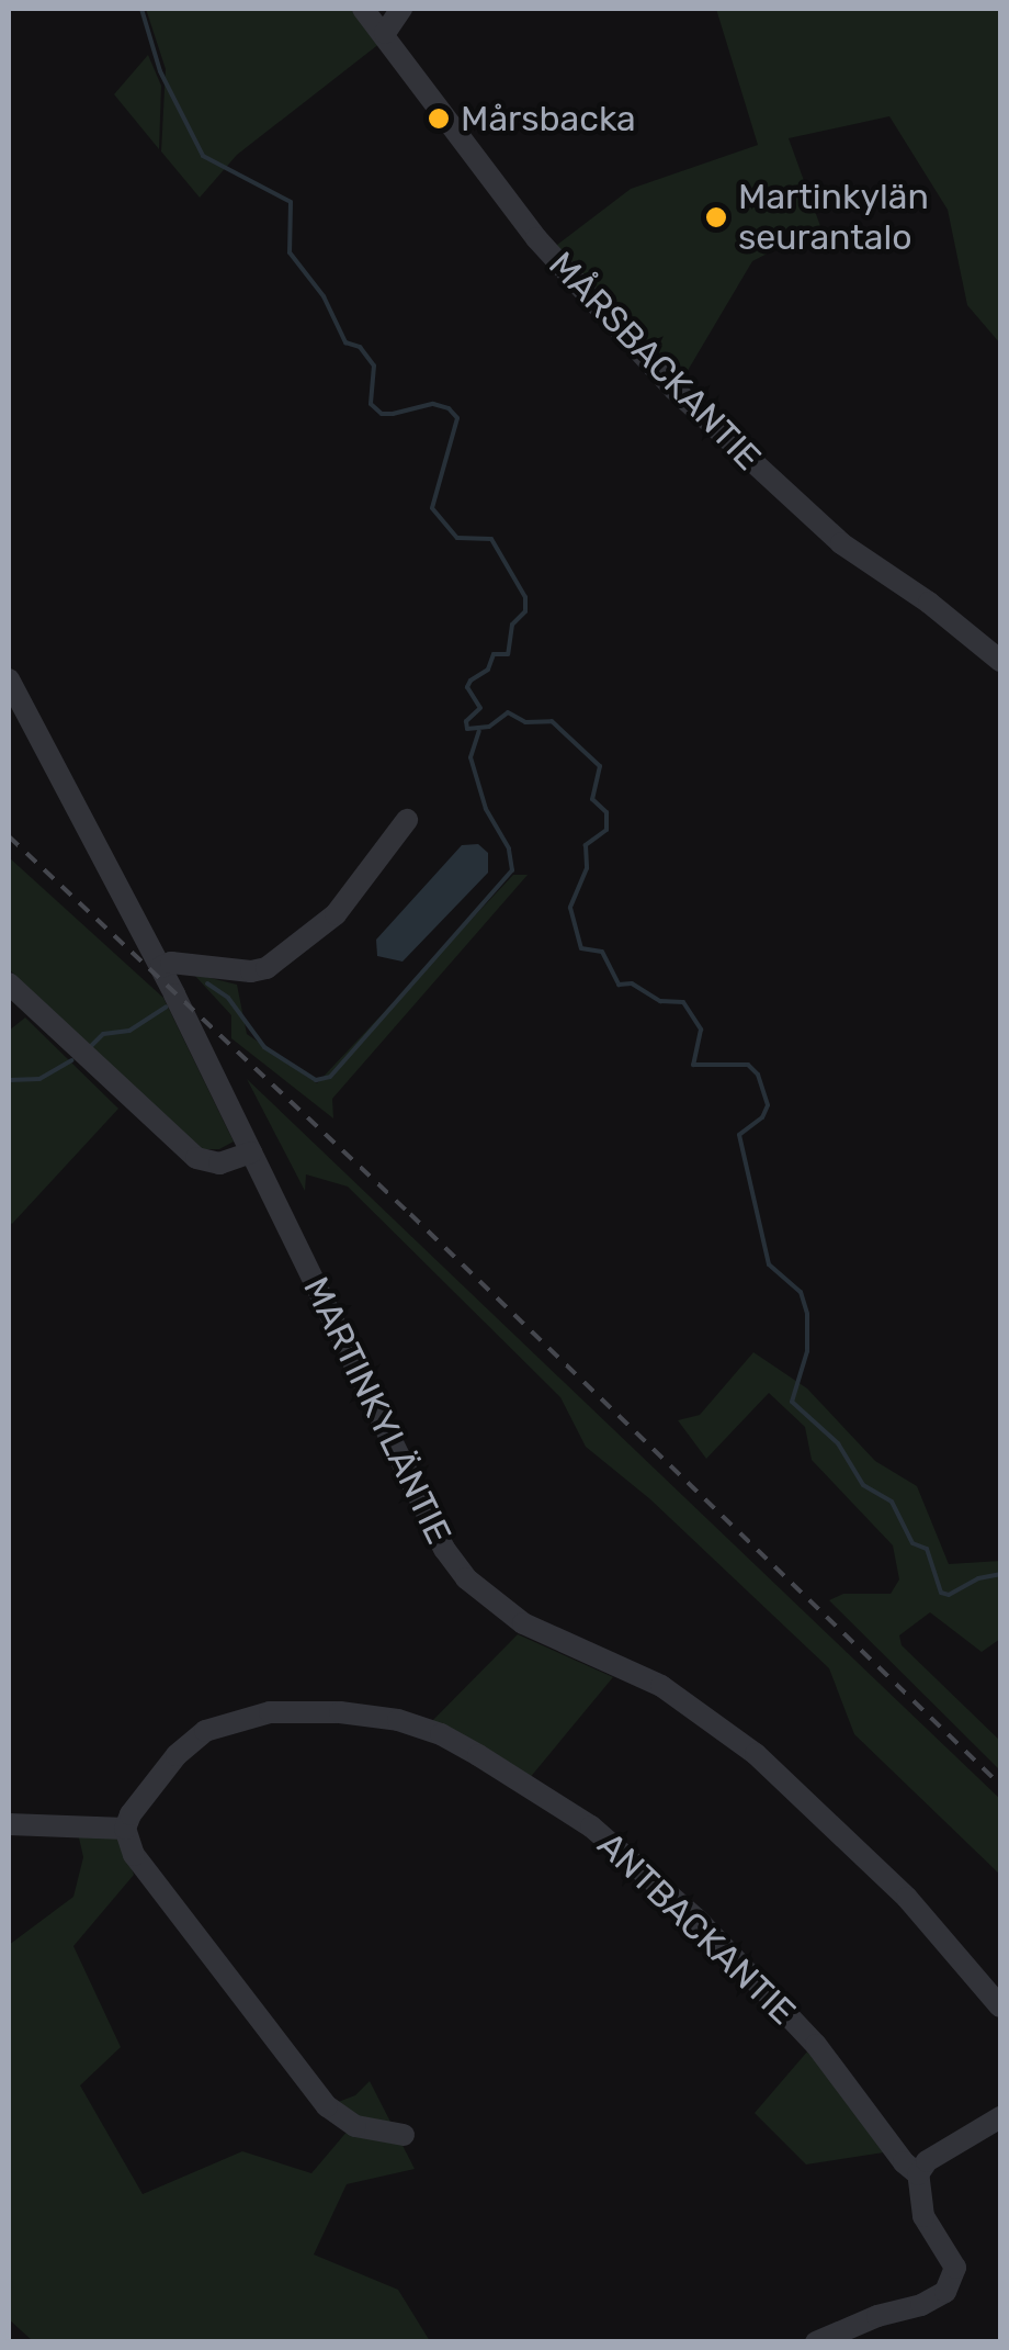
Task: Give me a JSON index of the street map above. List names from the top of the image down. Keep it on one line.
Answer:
{"streets":{"street":["MÅRSBACKANTIE","MARTINKYLÄNTIE","ANTBACKANTIE"]},"places":["Mårsbacka","Martinkylän seurantalo"]}
